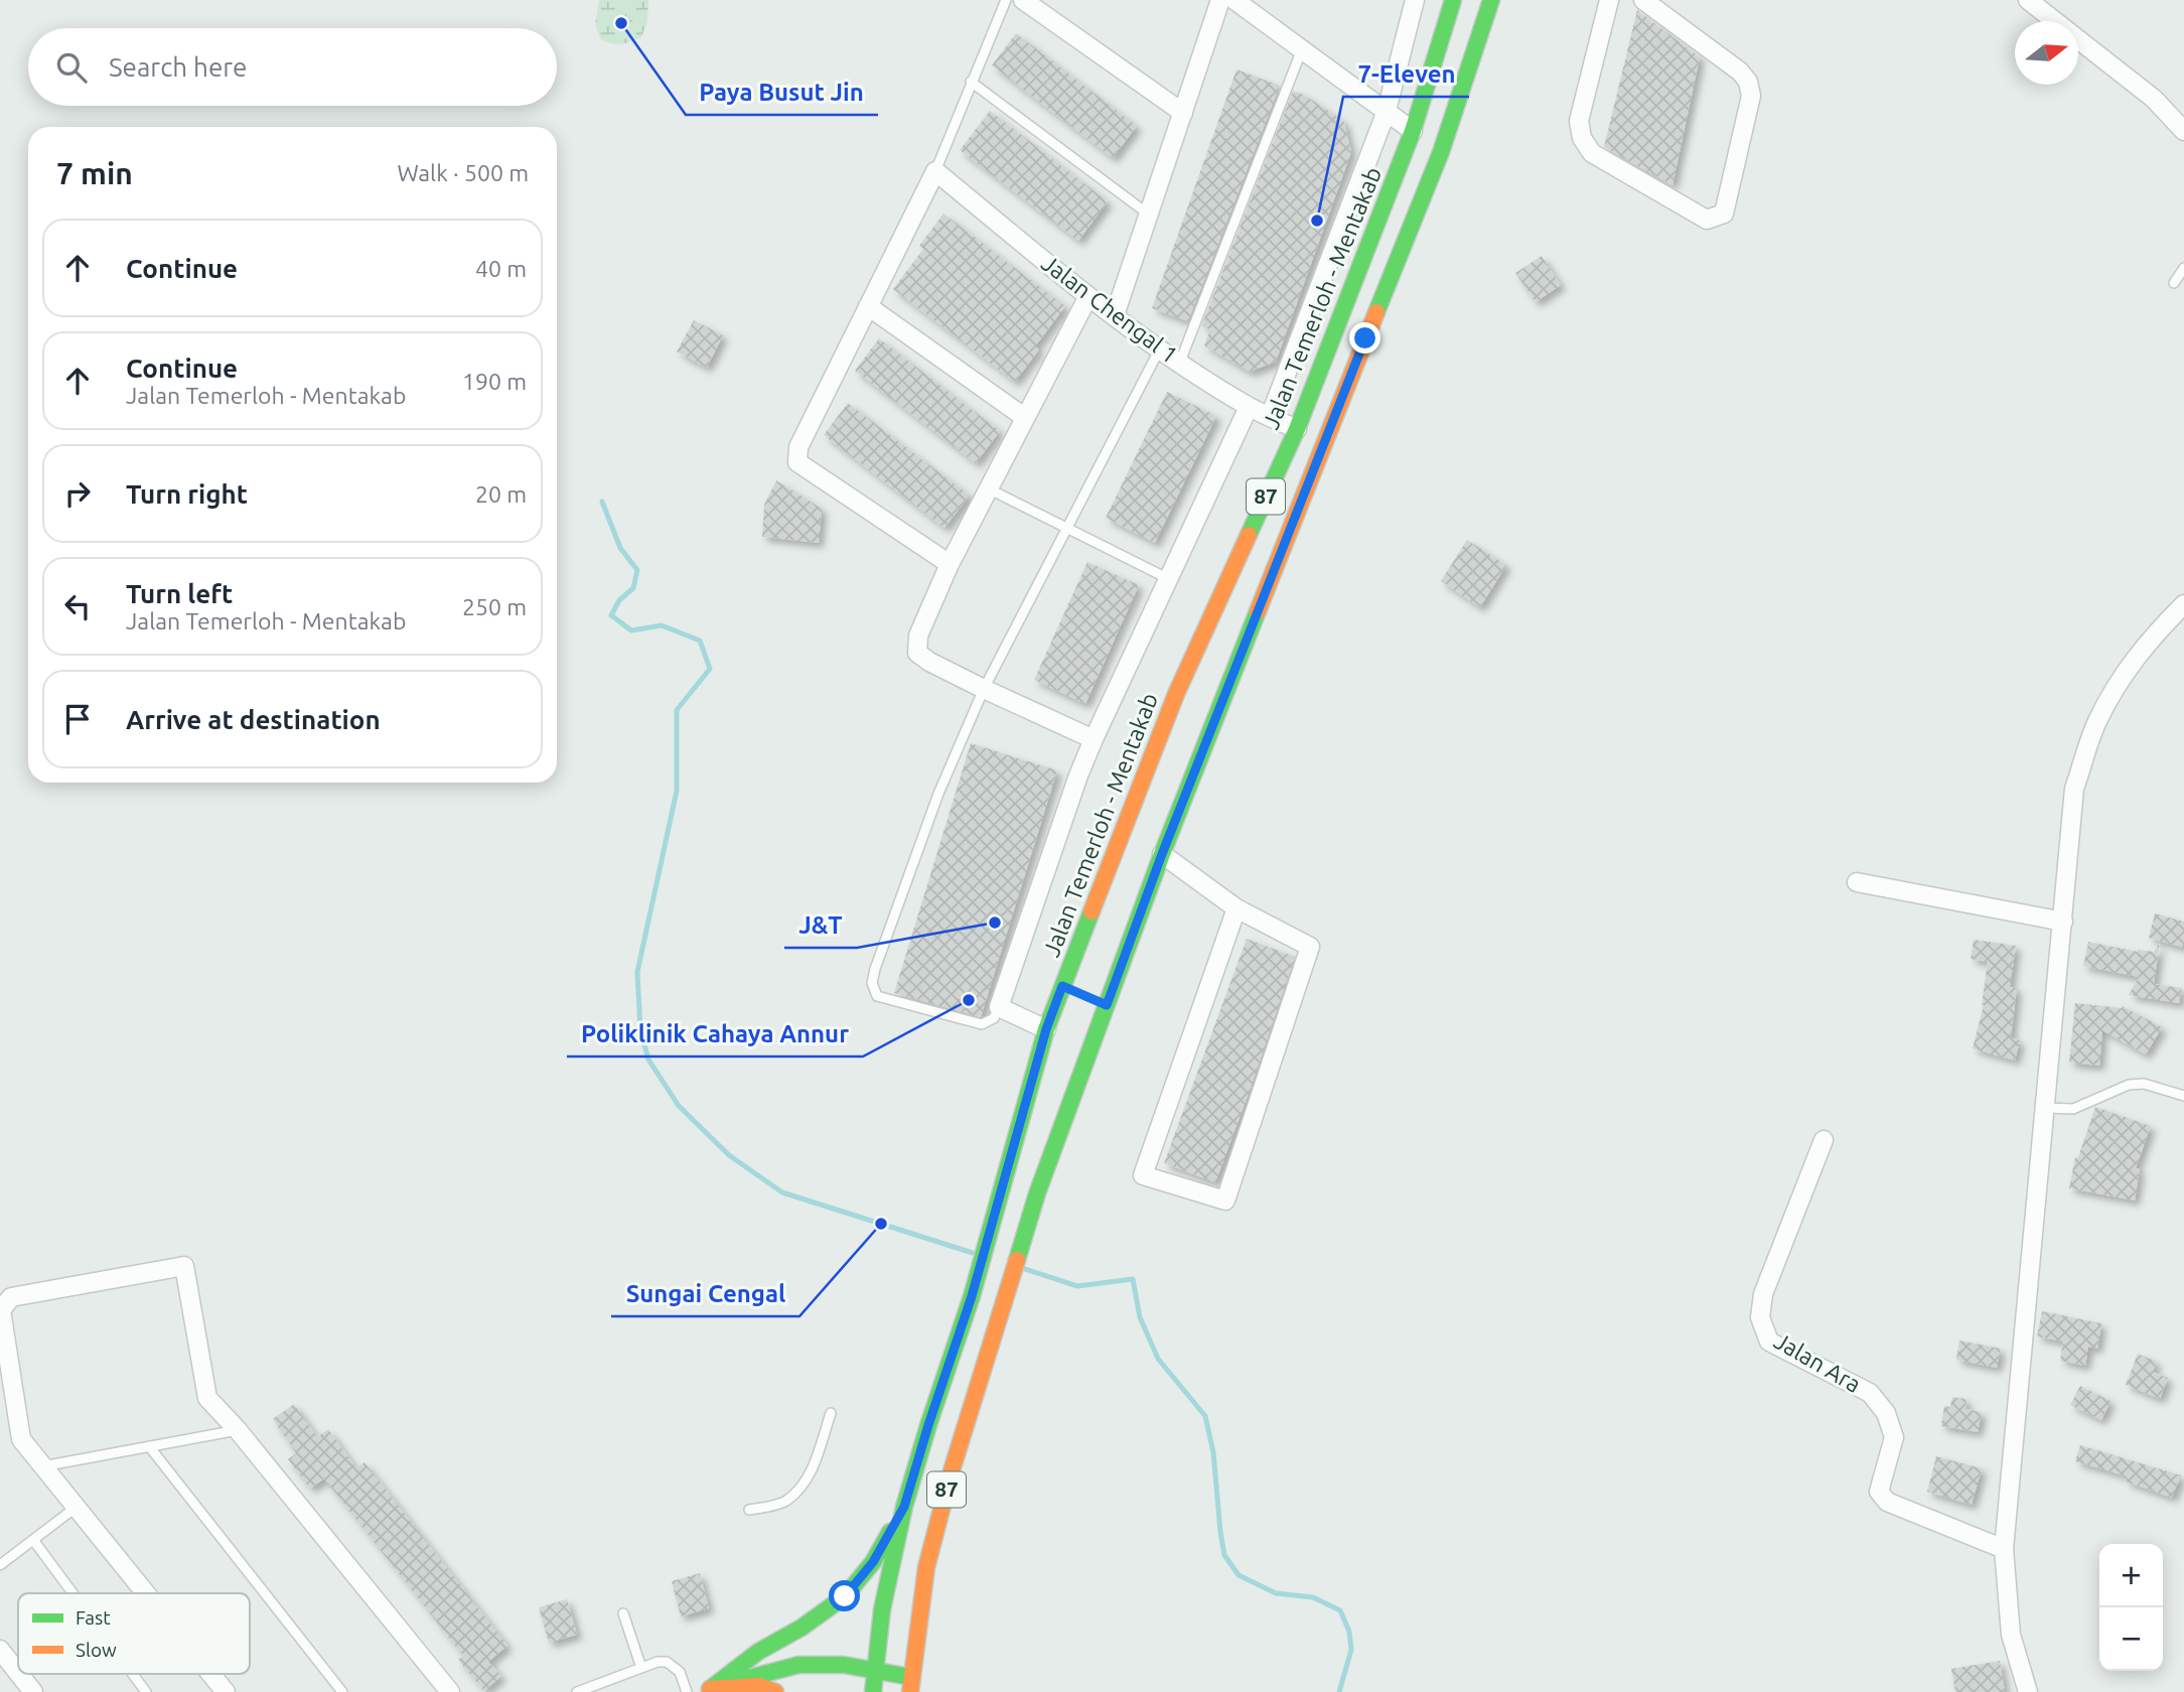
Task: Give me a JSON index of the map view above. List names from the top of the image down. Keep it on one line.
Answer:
{"streets":{"main road":["Jalan Temerloh - Mentakab","87"],"street":["Jalan Chengal 1","Jalan Ara"]},"crossings":[["Jalan Temerloh - Mentakab","Jalan Chengal 1"]],"places":["Paya Busut Jin","7-Eleven","J&T","Poliklinik Cahaya Annur","Sungai Cengal"],"legend":["Fast","Slow"],"north":"right","page":{"search":"Search here","heading":["7 min","Walk · 500 m"],"list":[["Continue","40 m"],["Continue","Jalan Temerloh - Mentakab","190 m"],["Turn right","20 m"],["Turn left","Jalan Temerloh - Mentakab","250 m"],"Arrive at destination"],"map_buttons":["+","−"]}}
